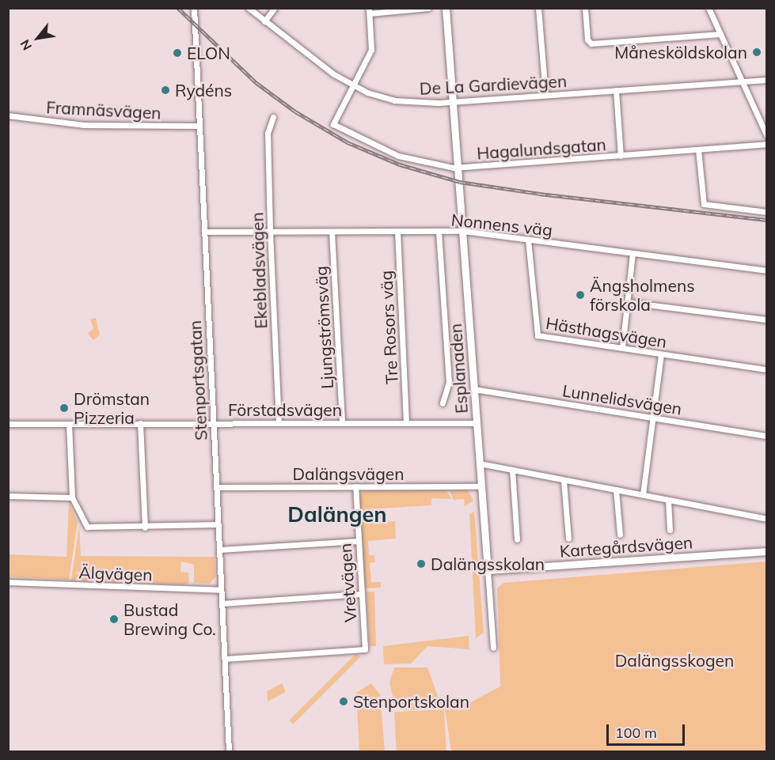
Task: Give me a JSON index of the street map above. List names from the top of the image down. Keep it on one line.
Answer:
{"streets":{"street":["De La Gardievägen","Framnäsvägen","Hagalundsgatan","Nonnens väg","Ekebladsvägen","Ljungströmsväg","Tre Rosors väg","Hästhagsvägen","Esplanaden","Stenportsgatan","Lunnelidsvägen","Förstadsvägen","Dalängsvägen","Kartegårdsvägen","Älgvägen","Vretvägen"]},"crossings":[["De La Gardievägen","Hagalundsgatan"],["De La Gardievägen","Esplanaden"],["Framnäsvägen","Stenportsgatan"],["Hagalundsgatan","Esplanaden"],["Nonnens väg","Ekebladsvägen"],["Nonnens väg","Ljungströmsväg"],["Nonnens väg","Tre Rosors väg"],["Nonnens väg","Hästhagsvägen"],["Nonnens väg","Esplanaden"],["Nonnens väg","Stenportsgatan"],["Ekebladsvägen","Förstadsvägen"],["Ljungströmsväg","Förstadsvägen"],["Tre Rosors väg","Förstadsvägen"],["Esplanaden","Lunnelidsvägen"],["Esplanaden","Förstadsvägen"],["Esplanaden","Dalängsvägen"],["Esplanaden","Kartegårdsvägen"],["Stenportsgatan","Förstadsvägen"],["Stenportsgatan","Dalängsvägen"],["Stenportsgatan","Älgvägen"],["Stenportsgatan","Vretvägen"],["Dalängsvägen","Vretvägen"]],"districts":["Dalängen"],"parks":["Dalängsskogen"],"places":["Månesköldskolan","ELON","Rydéns","Ängsholmens förskola","Drömstan Pizzeria","Dalängsskolan","Bustad Brewing Co.","Stenportskolan"],"scale_bar":"100 m","north":"bottom left"}
